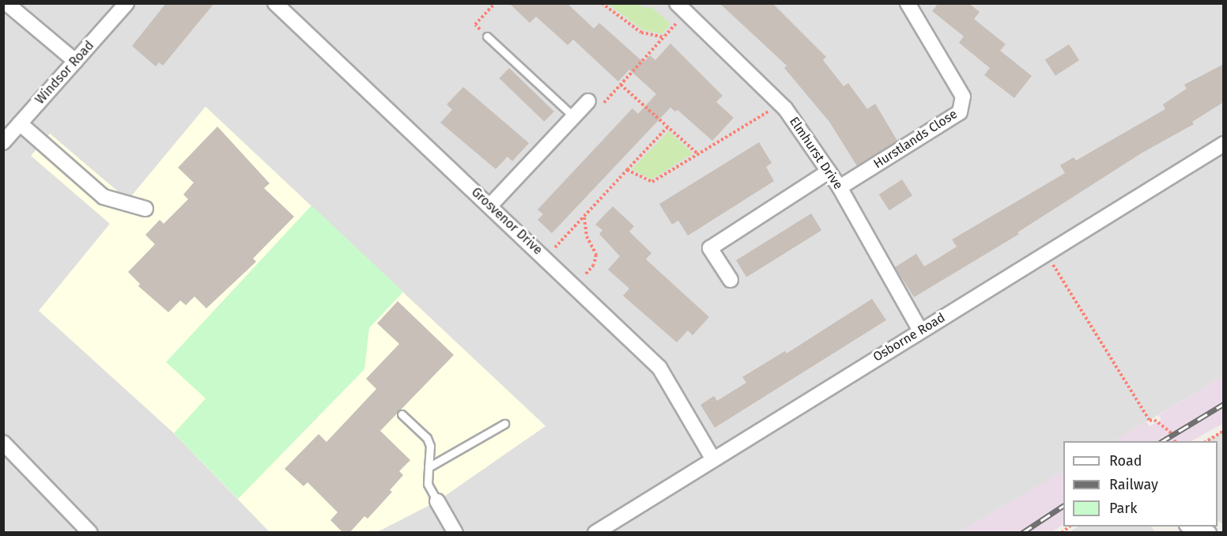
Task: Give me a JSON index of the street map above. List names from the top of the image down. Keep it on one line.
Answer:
{"streets":{"street":["Windsor Road","Hurstlands Close","Elmhurst Drive","Grosvenor Drive","Osborne Road"]},"crossings":[["Hurstlands Close","Elmhurst Drive"],["Elmhurst Drive","Osborne Road"],["Grosvenor Drive","Osborne Road"]],"legend":["Road","Railway","Park"]}
